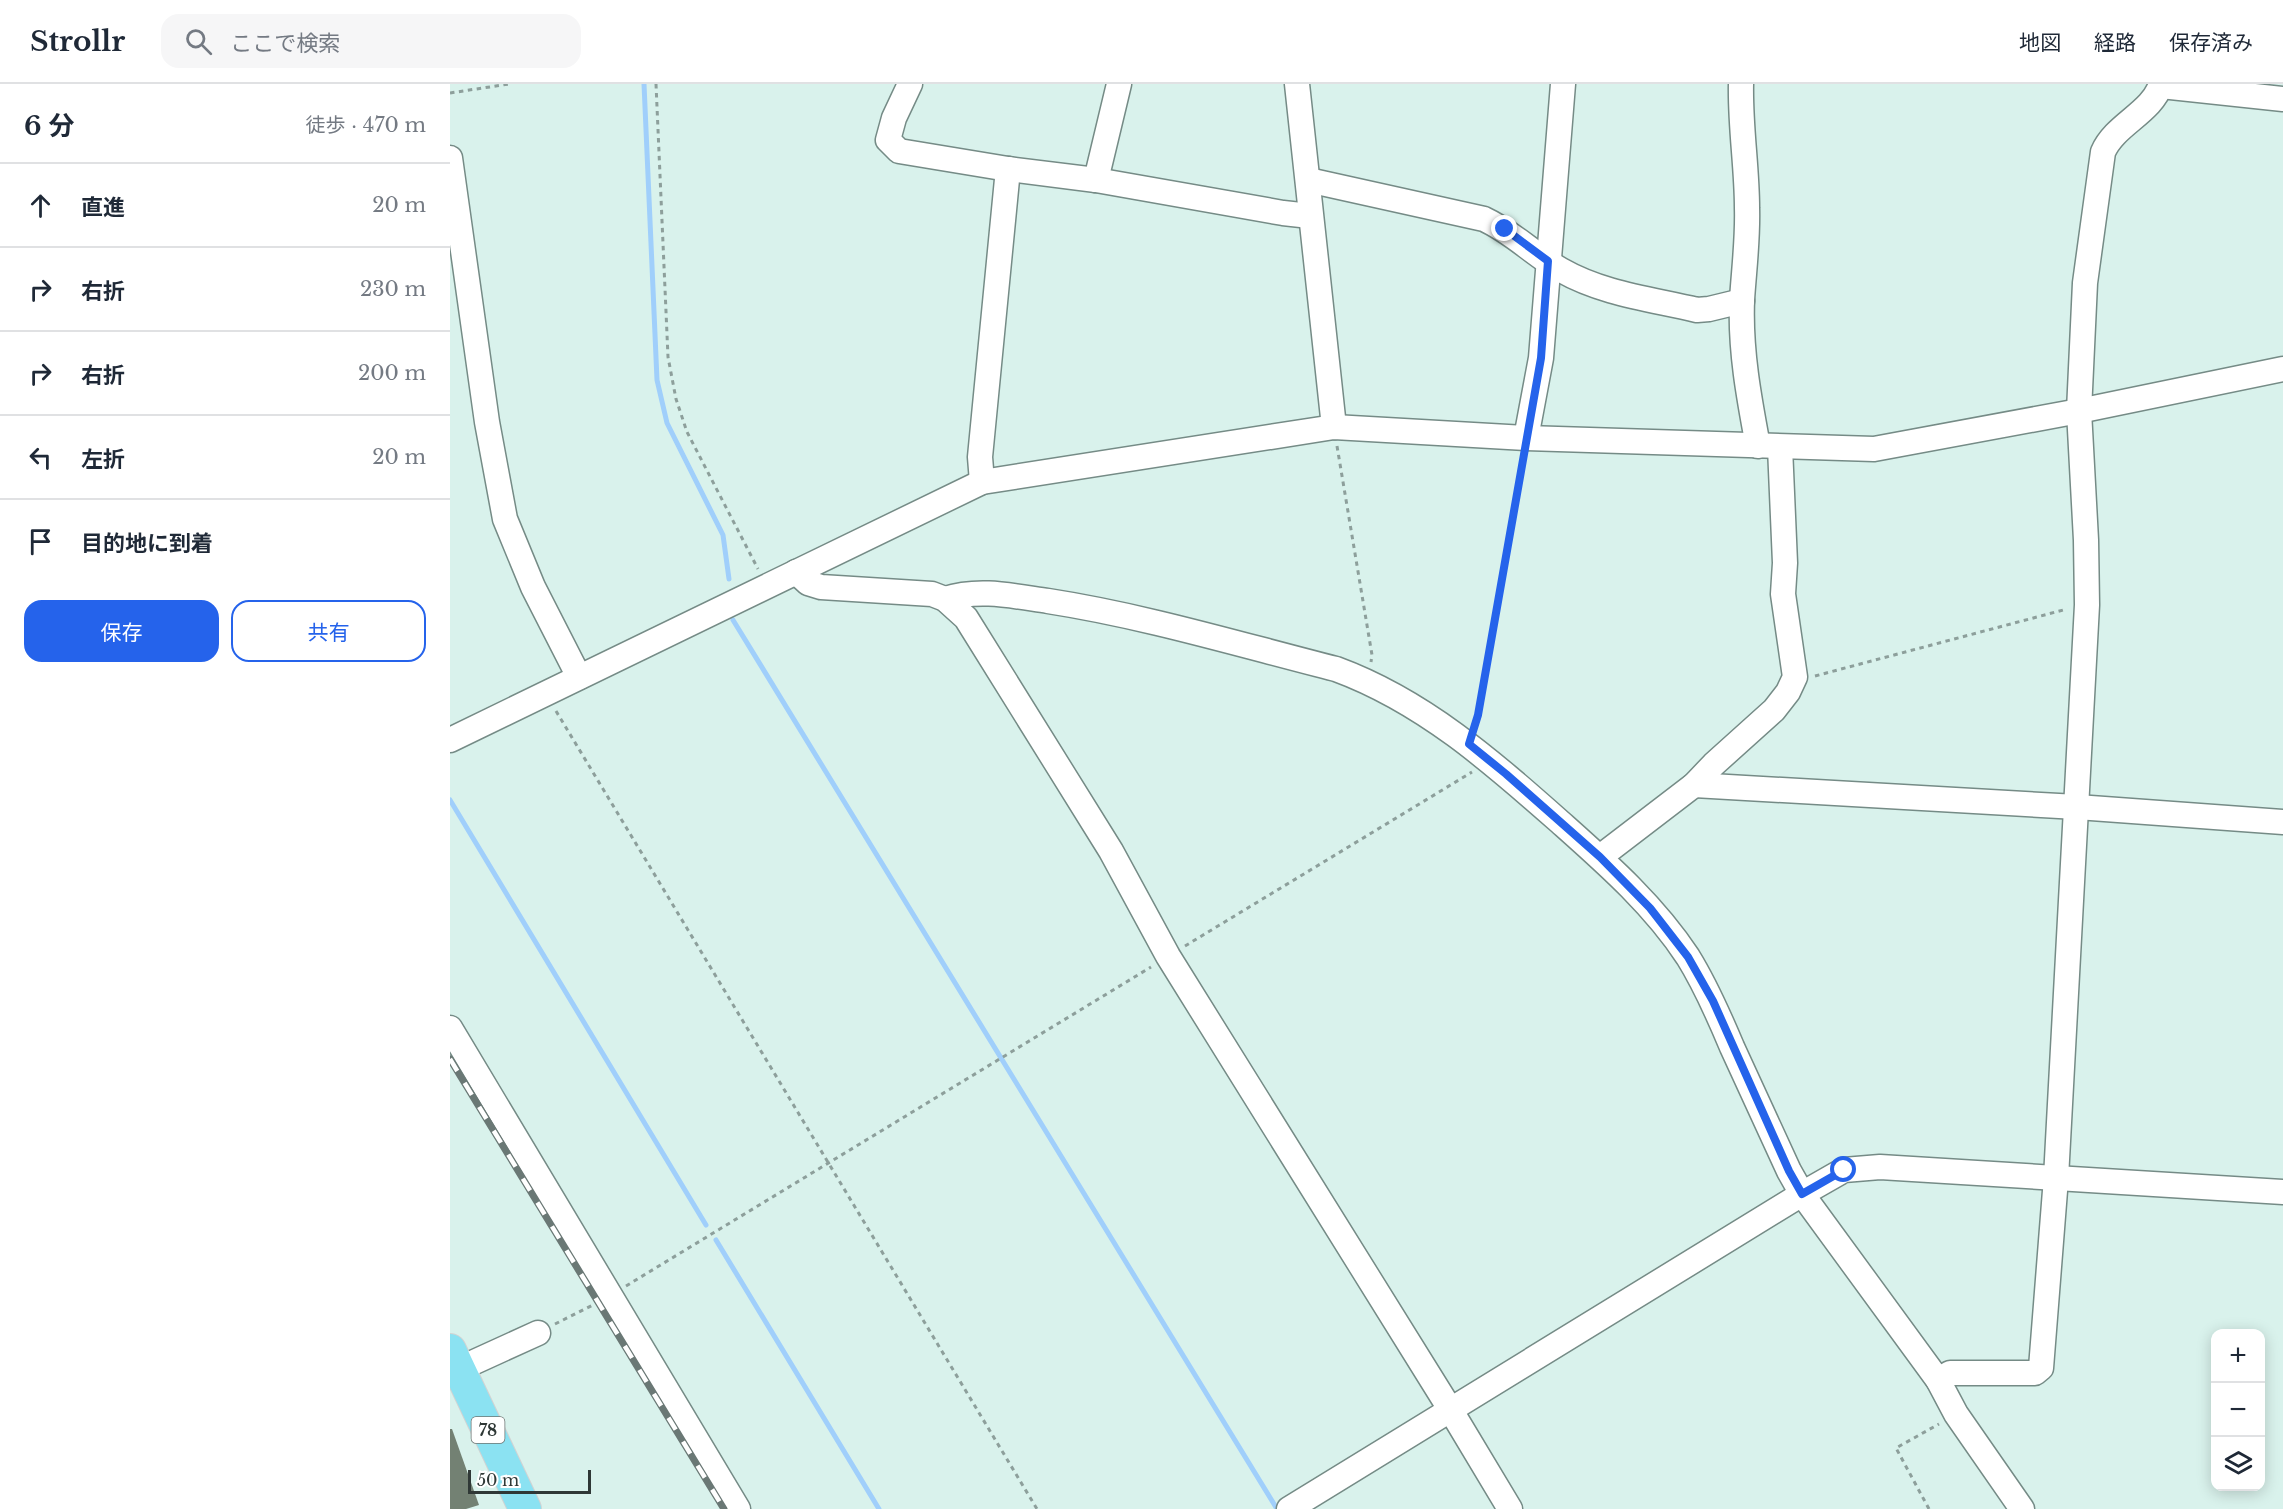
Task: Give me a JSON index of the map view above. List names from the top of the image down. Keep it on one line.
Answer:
{"streets":{"main road":["78"]},"scale_bar":"50 m","page":{"header":"Strollr","search":"ここで検索","nav":["地図","経路","保存済み"],"heading":["6 分","徒歩 · 470 m"],"list":[["直進","20 m"],["右折","230 m"],["右折","200 m"],["左折","20 m"],"目的地に到着"],"buttons":["保存","共有"],"map_buttons":["+","−"],"scale":"50 m"}}
